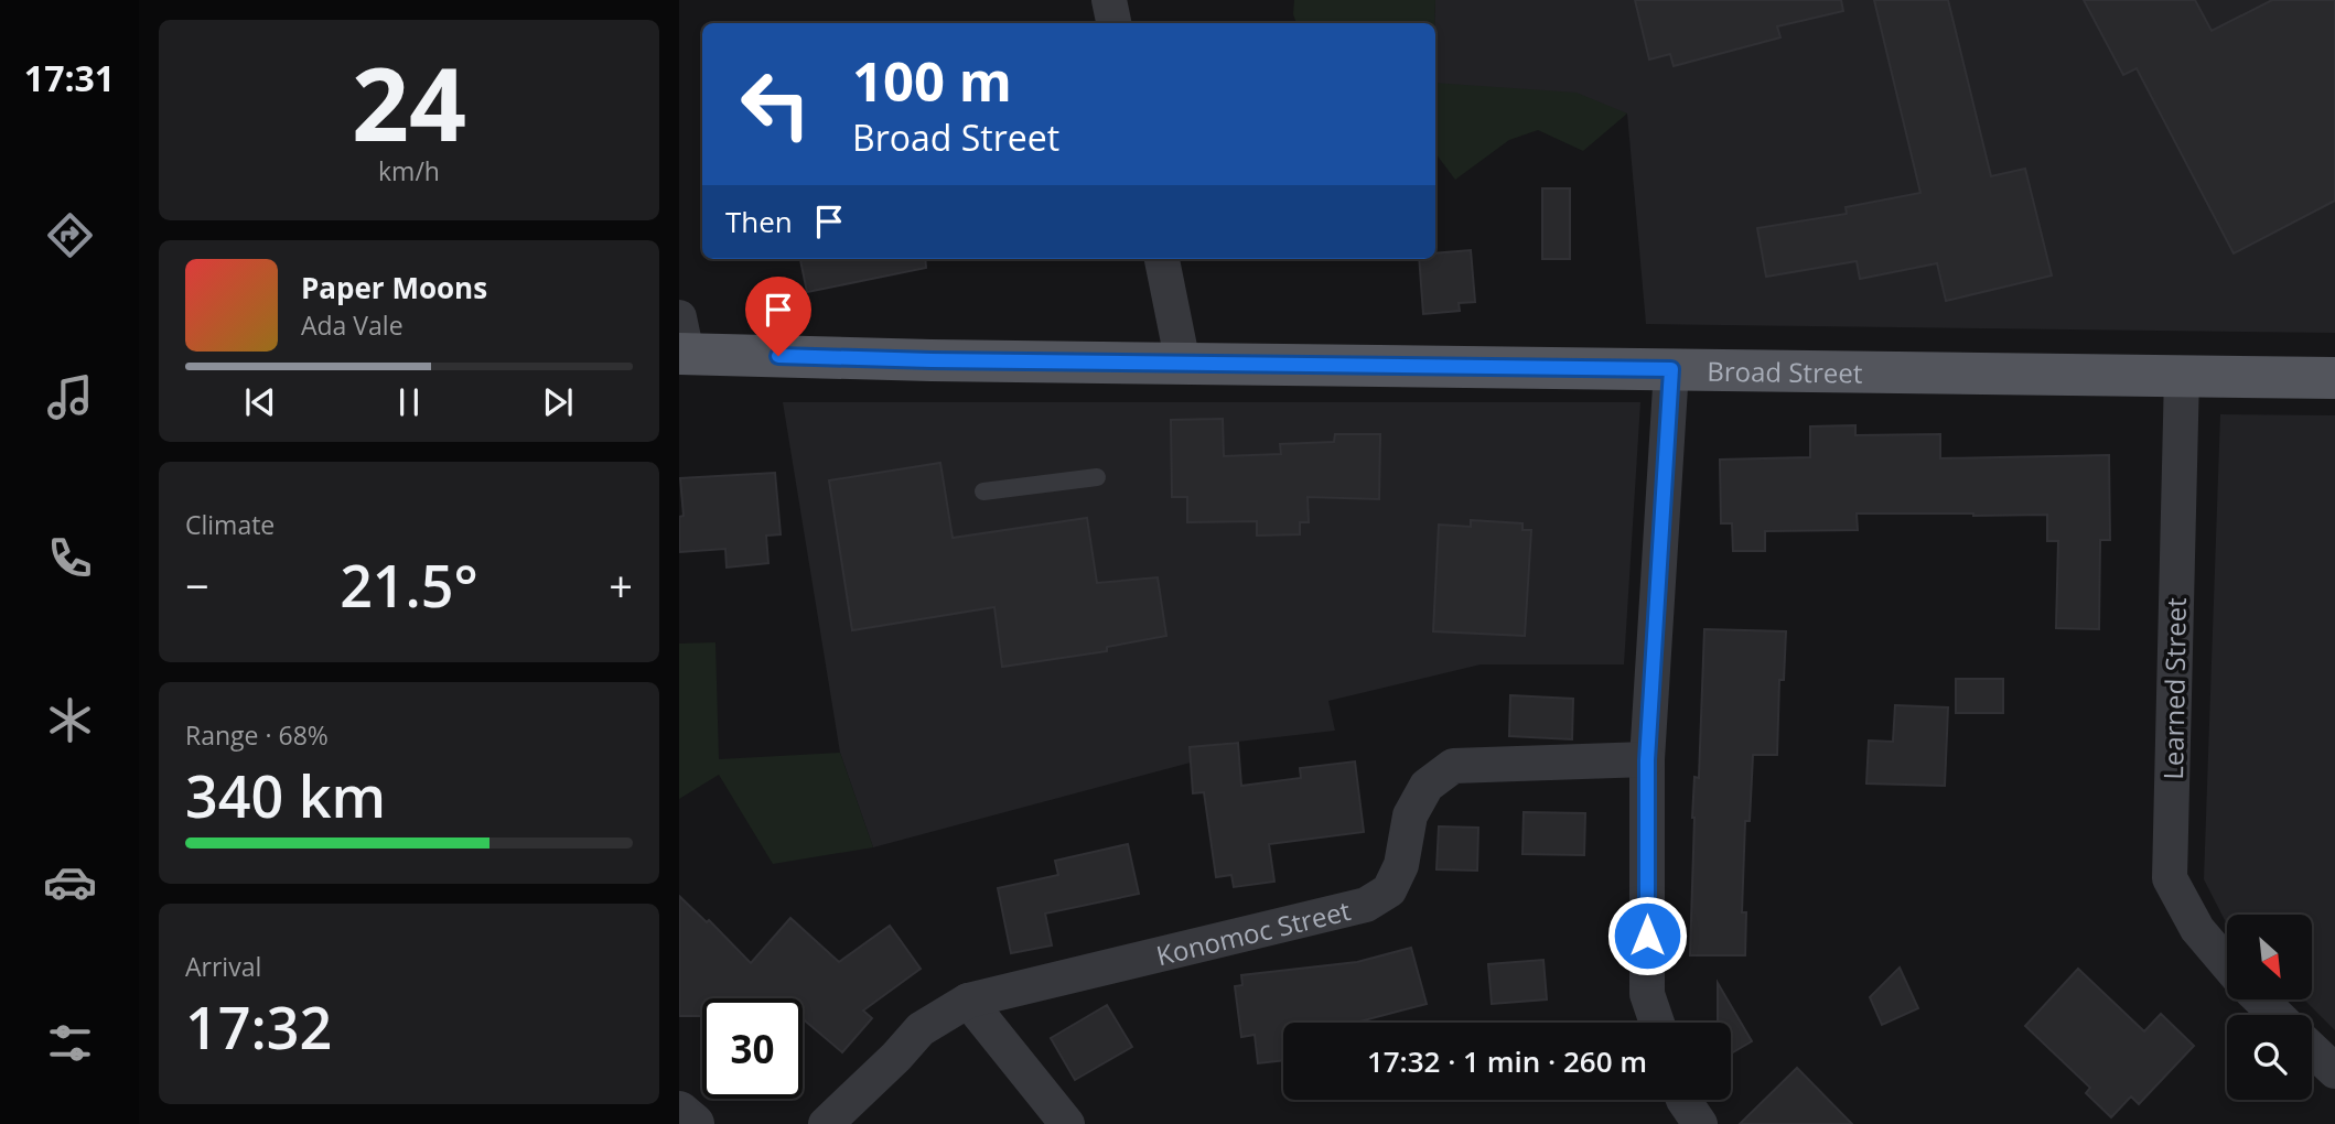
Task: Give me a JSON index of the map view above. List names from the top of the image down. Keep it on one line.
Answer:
{"streets":{"main road":["Broad Street"],"street":["Learned Street","Konomoc Street"]},"crossings":[["Broad Street","Learned Street"]],"north":"bottom right","page":{"tabs":"17:31","tile":[["24","km/h"],"Climate",["Range · 68%","340 km"],["Arrival","17:32"]],"turn":["100 m","Broad Street"],"then":"Then","song":["Paper Moons","Ada Vale"],"heat":["−","21.5°","+"],"limit":"30","trip":"17:32 · 1 min · 260 m"}}
